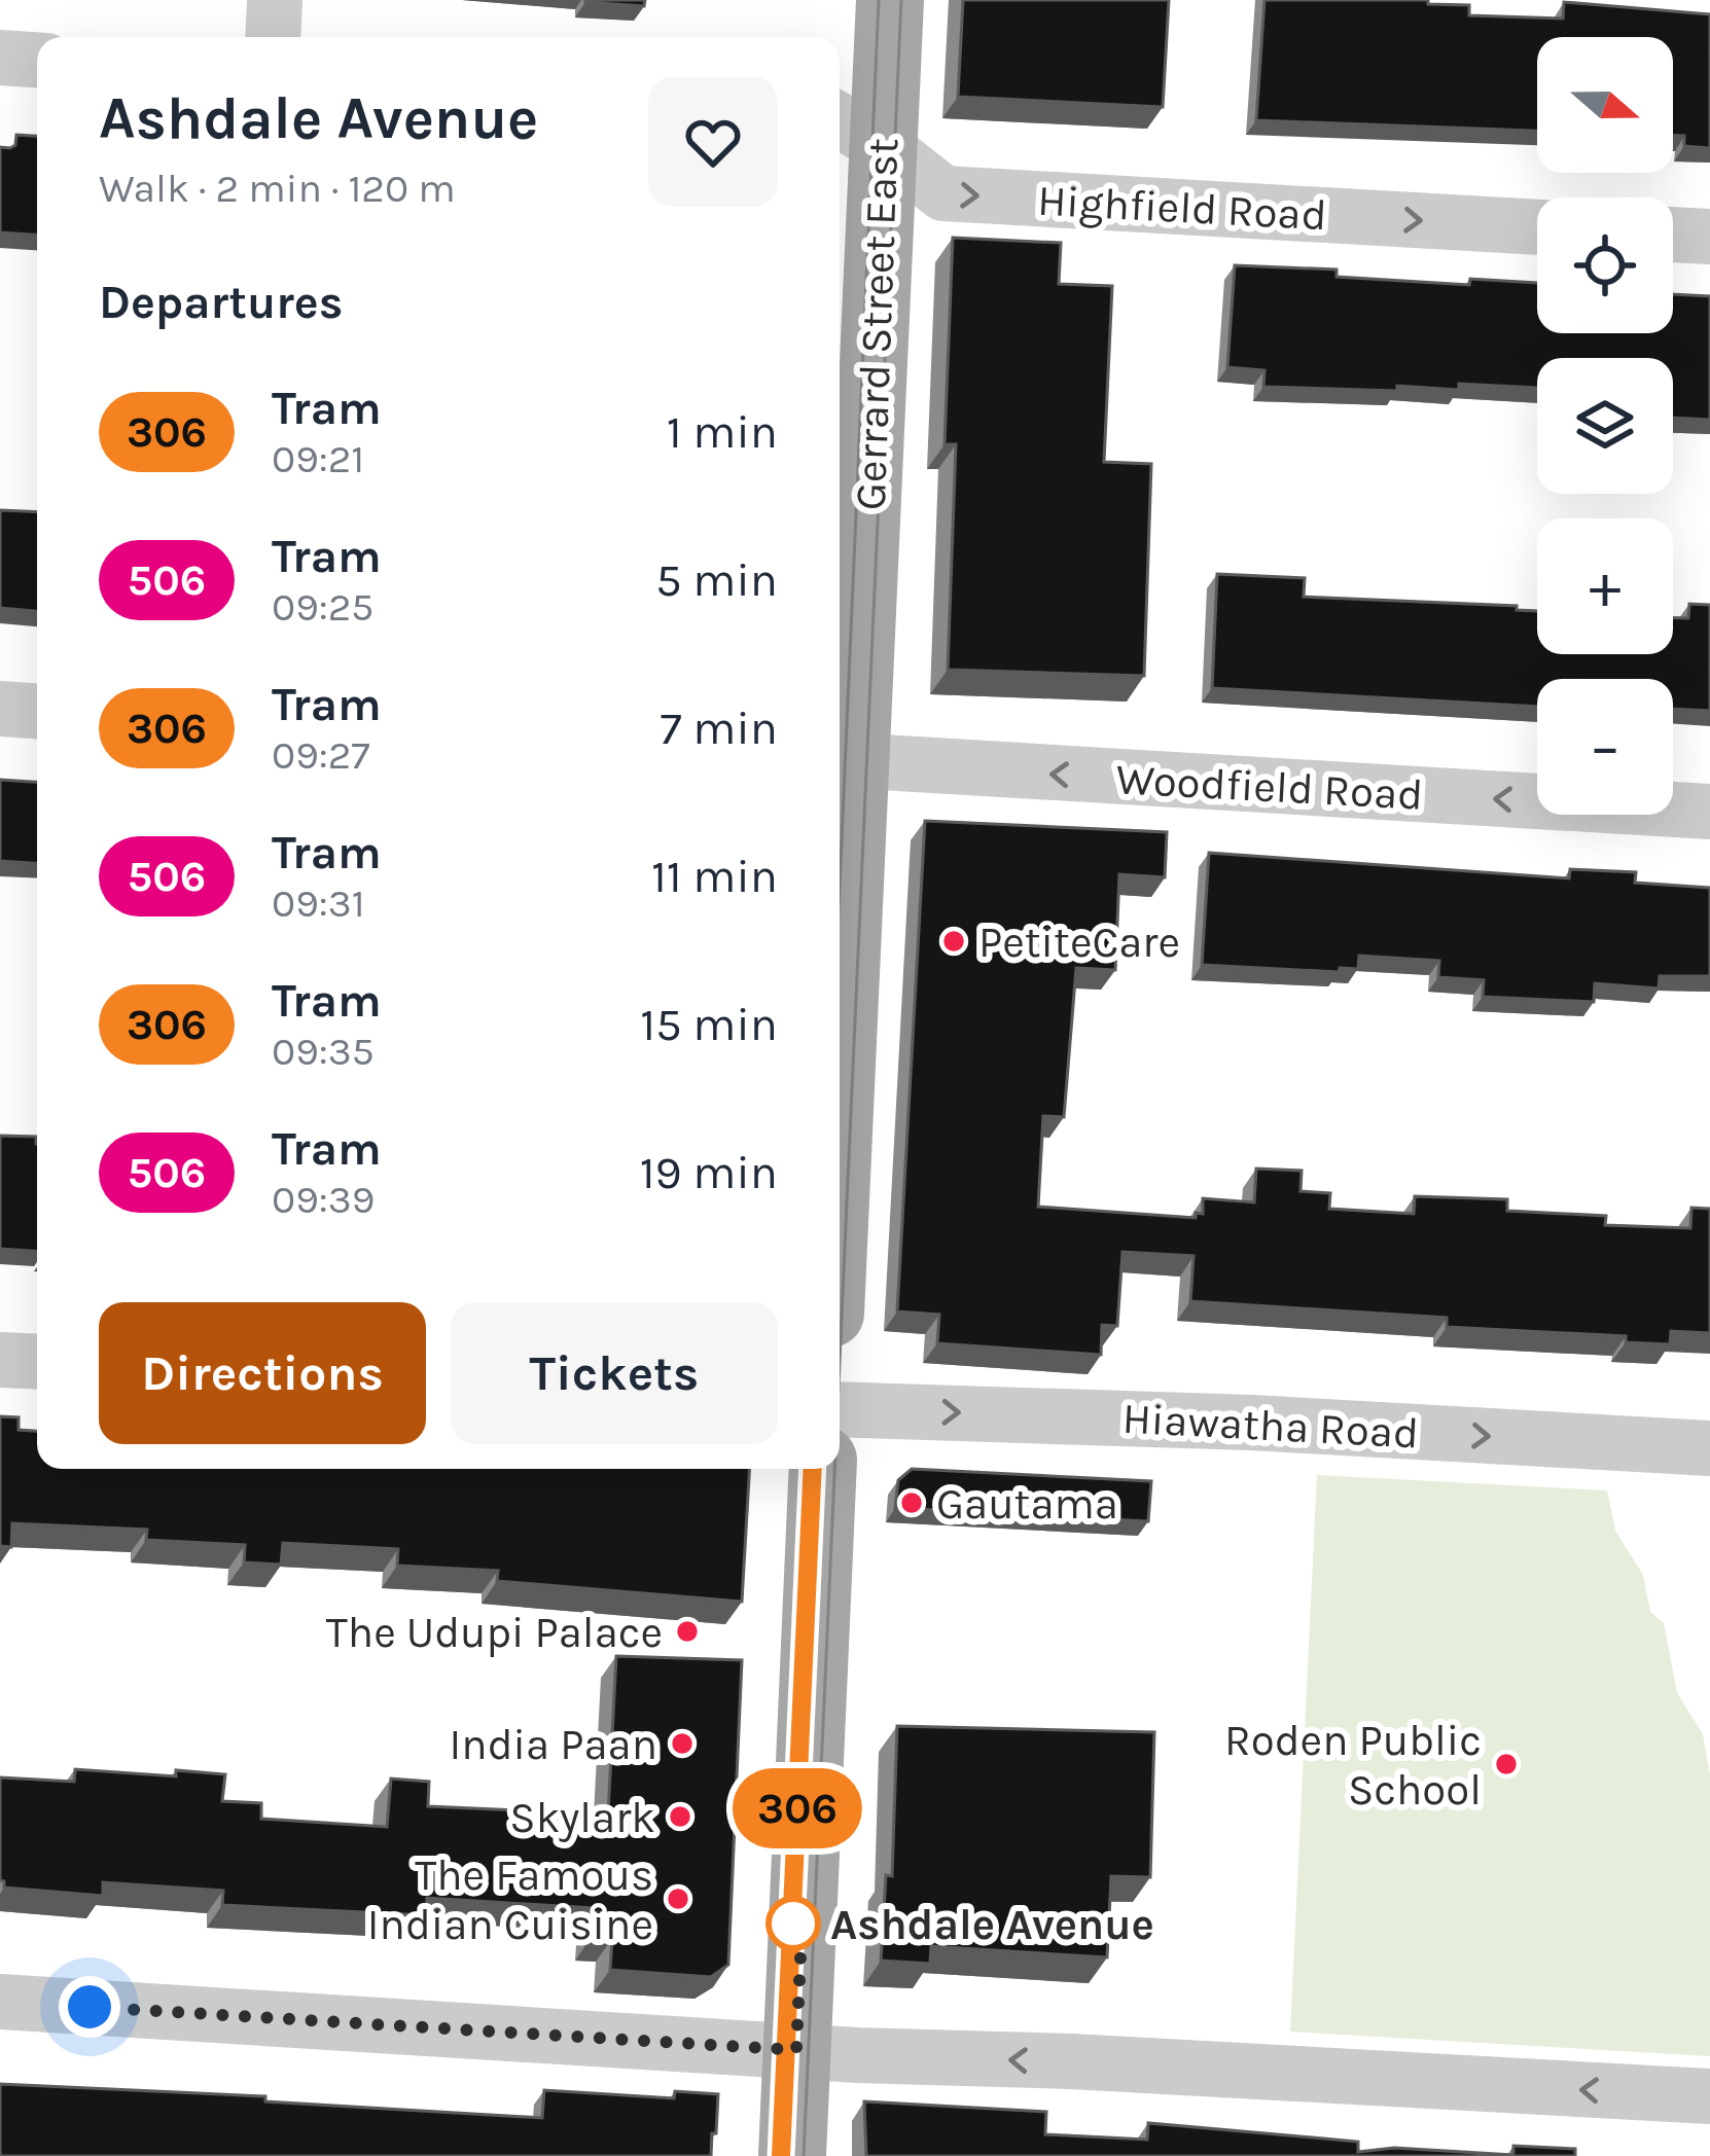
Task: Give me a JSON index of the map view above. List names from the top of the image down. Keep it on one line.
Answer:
{"streets":{"main road":["Gerrard Street East"],"street":["Highfield Road","Woodfield Road","Hiawatha Road"]},"crossings":[["Highfield Road","Gerrard Street East"],["Gerrard Street East","Woodfield Road"]],"one_way":["Highfield Road","Woodfield Road","Hiawatha Road"],"places":["PetiteCare","Gautama","The Udupi Palace","India Paan","Roden Public School","Skylark","The Famous Indian Cuisine","Ashdale Avenue"],"lines":["tram line 306"],"north":"right","page":{"on_map":"306","map_buttons":["+","−"],"heading":[["Ashdale Avenue","Walk · 2 min · 120 m"],"Departures"],"list":[{"mark":"306","name":"Tram","note":"09:21","value":"1 min"},{"mark":"506","name":"Tram","note":"09:25","value":"5 min"},{"mark":"306","name":"Tram","note":"09:27","value":"7 min"},{"mark":"506","name":"Tram","note":"09:31","value":"11 min"},{"mark":"306","name":"Tram","note":"09:35","value":"15 min"},{"mark":"506","name":"Tram","note":"09:39","value":"19 min"}],"buttons":["Directions","Tickets"]}}
